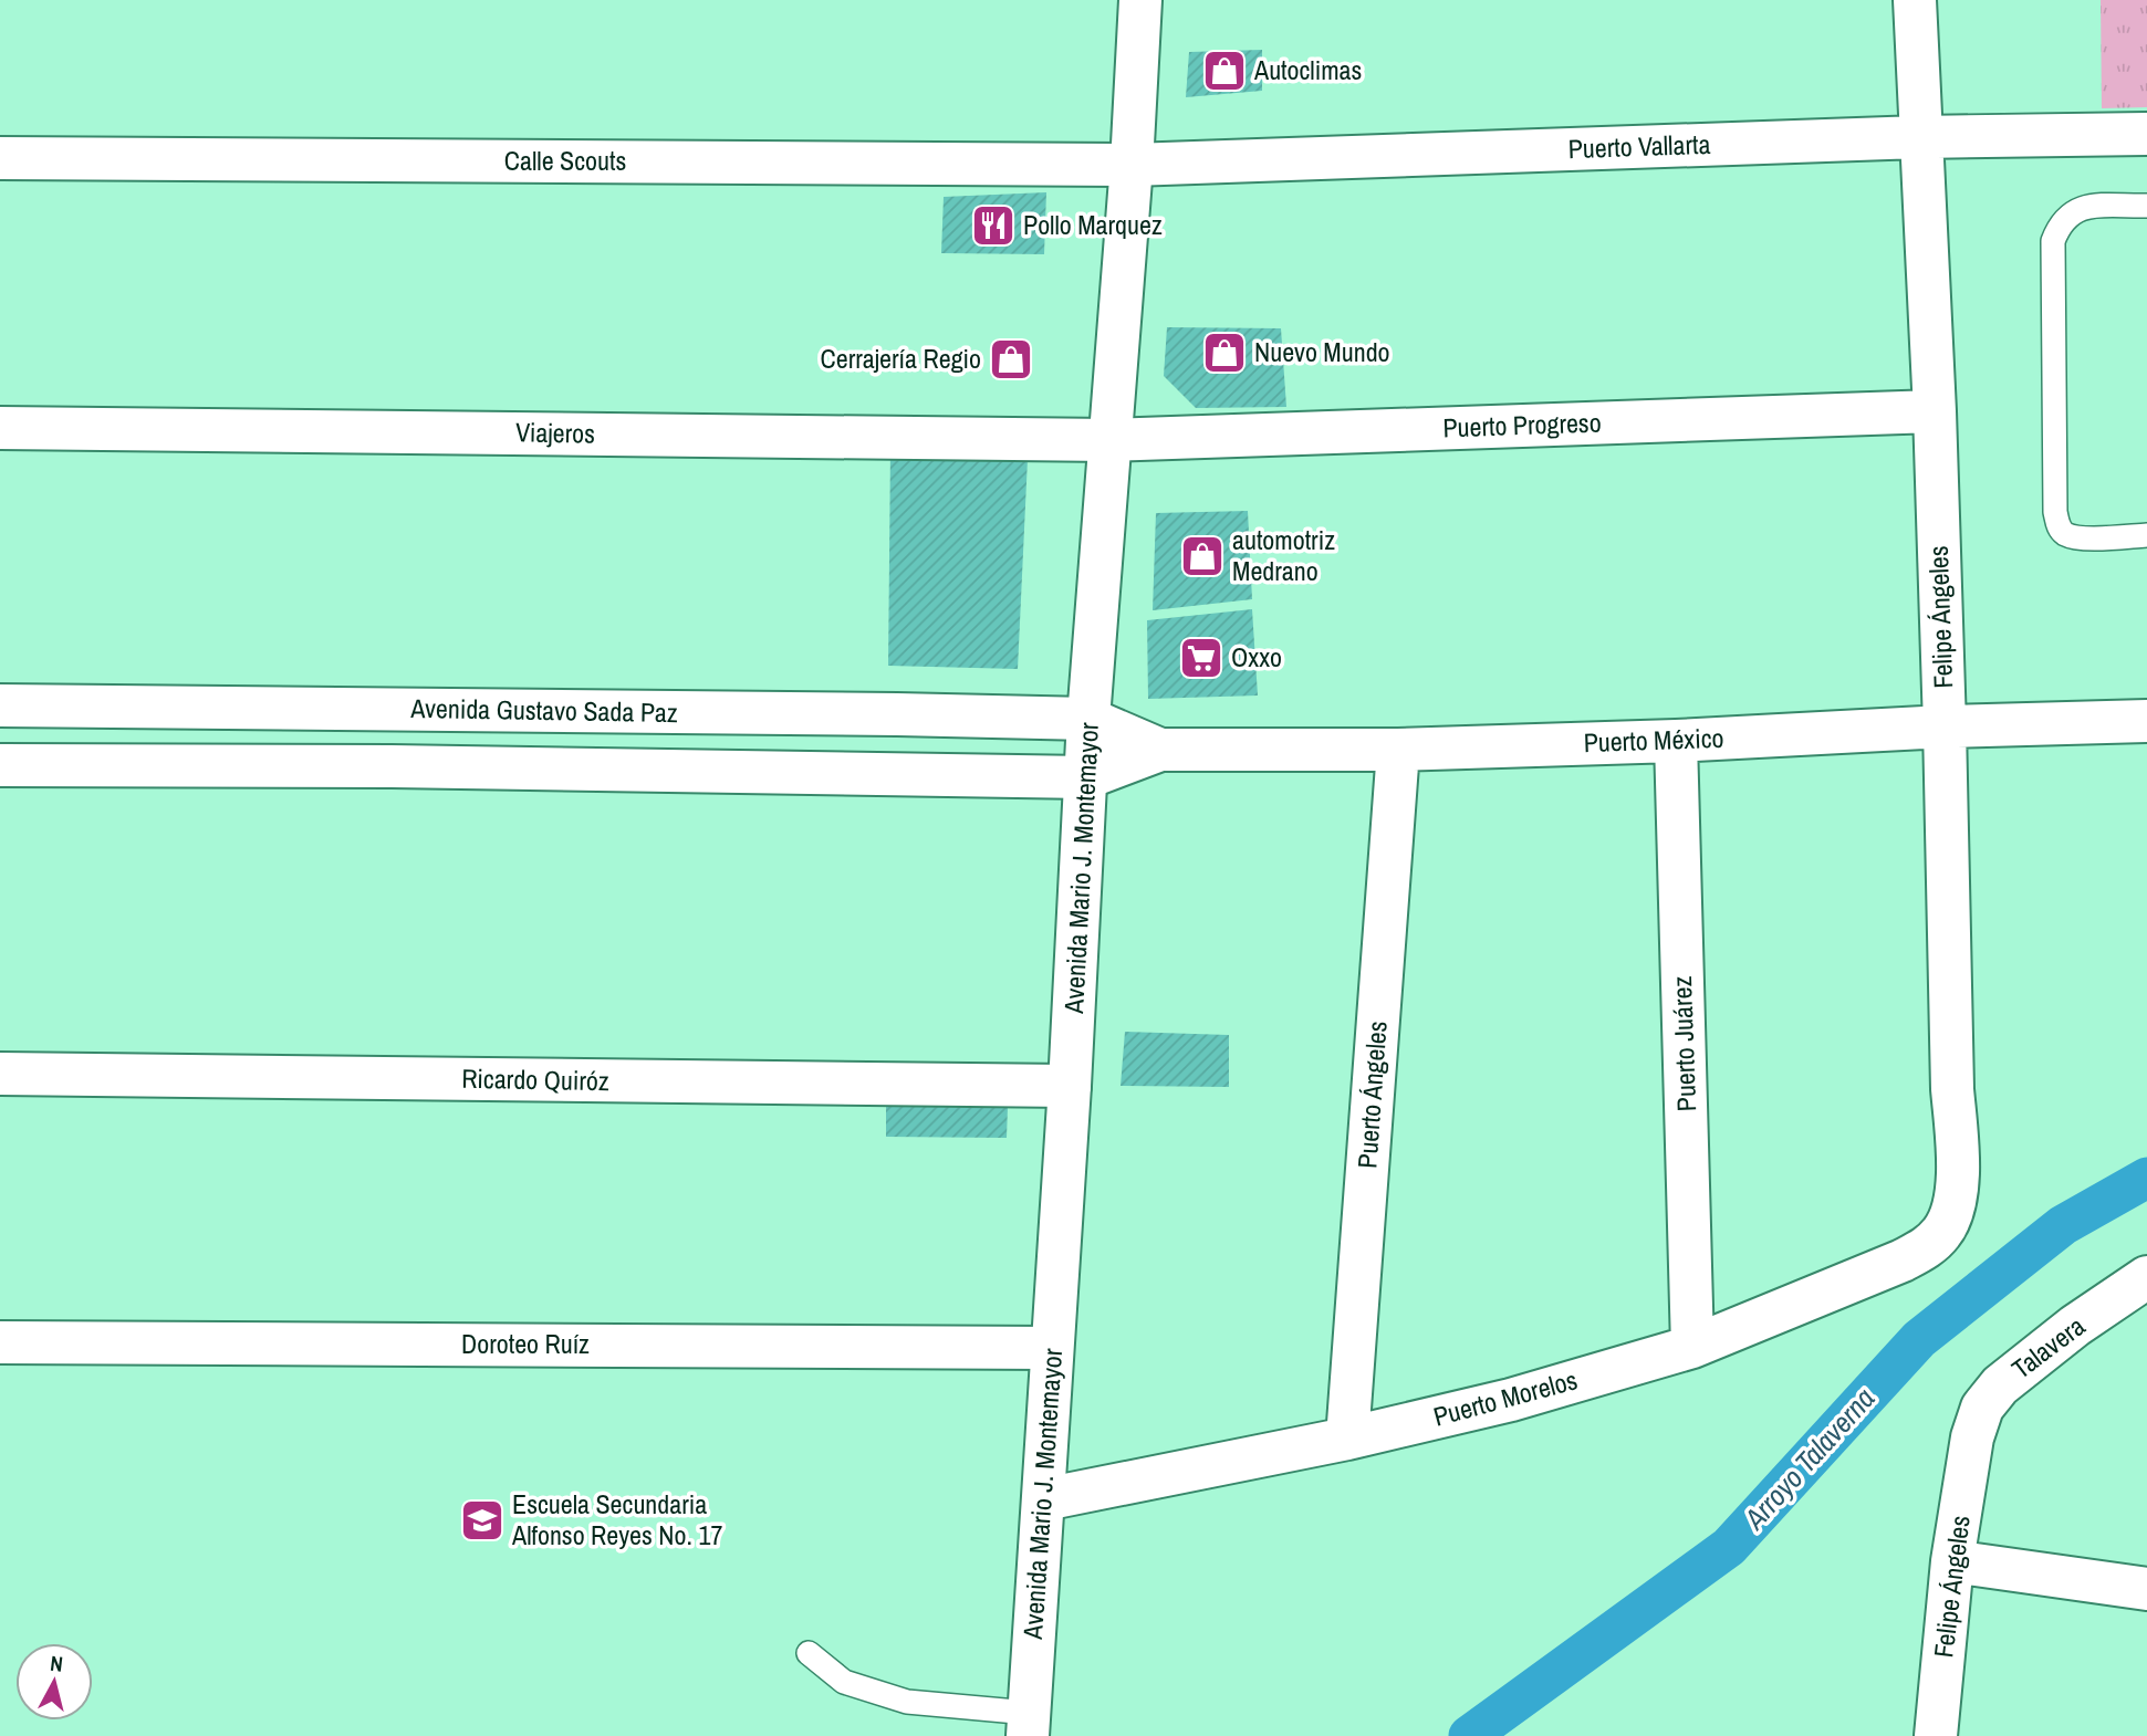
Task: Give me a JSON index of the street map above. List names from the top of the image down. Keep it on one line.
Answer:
{"streets":{"street":["Puerto Vallarta","Calle Scouts","Puerto Progreso","Viajeros","Felipe Ángeles","Avenida Gustavo Sada Paz","Puerto México","Avenida Mario J. Montemayor","Puerto Juárez","Ricardo Quiróz","Puerto Ángeles","Doroteo Ruíz","Talavera","Puerto Morelos"]},"crossings":[["Puerto Vallarta","Calle Scouts"],["Puerto Vallarta","Felipe Ángeles"],["Puerto Vallarta","Avenida Mario J. Montemayor"],["Calle Scouts","Avenida Mario J. Montemayor"],["Puerto Progreso","Viajeros"],["Puerto Progreso","Felipe Ángeles"],["Puerto Progreso","Avenida Mario J. Montemayor"],["Viajeros","Avenida Mario J. Montemayor"],["Felipe Ángeles","Puerto México"],["Felipe Ángeles","Talavera"],["Felipe Ángeles","Puerto Morelos"],["Avenida Gustavo Sada Paz","Puerto México"],["Avenida Gustavo Sada Paz","Avenida Mario J. Montemayor"],["Puerto México","Avenida Mario J. Montemayor"],["Puerto México","Puerto Juárez"],["Puerto México","Puerto Ángeles"],["Avenida Mario J. Montemayor","Ricardo Quiróz"],["Avenida Mario J. Montemayor","Doroteo Ruíz"],["Avenida Mario J. Montemayor","Puerto Morelos"],["Puerto Juárez","Puerto Morelos"],["Puerto Ángeles","Puerto Morelos"]],"water":["Arroyo Talaverna"],"places":{"shop":["Autoclimas","Nuevo Mundo","Cerrajería Regio","automotriz Medrano"],"restaurant":["Pollo Marquez"],"supermarket":["Oxxo"],"school or university":["Escuela Secundaria Alfonso Reyes No. 17"]},"north":"top"}
